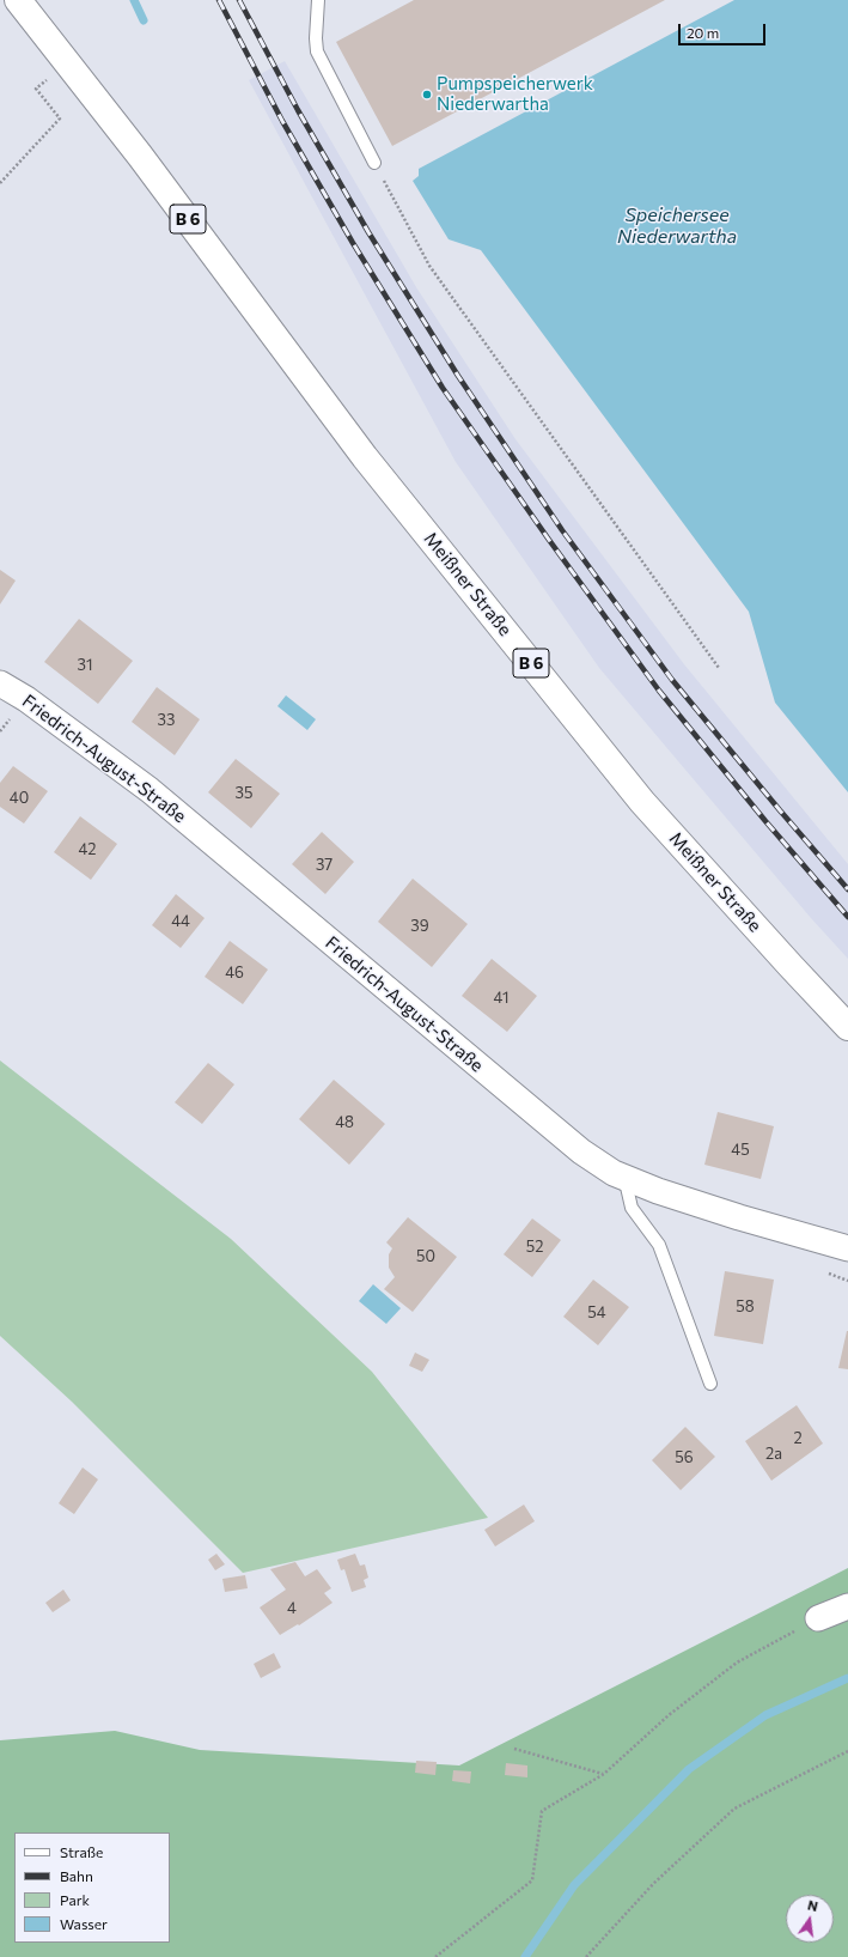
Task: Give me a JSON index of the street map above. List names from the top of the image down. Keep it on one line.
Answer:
{"streets":{"main road":["B 6","Meißner Straße"],"street":["Friedrich-August-Straße"]},"crossings":[["B 6","Meißner Straße"]],"water":["Speichersee Niederwartha"],"places":["Pumpspeicherwerk Niederwartha"],"house_numbers":["31","33","35","40","42","37","44","39","46","41","48","45","52","50","58","54","2","2a","56","4"],"legend":["Straße","Bahn","Park","Wasser"],"scale_bar":"20 m","north":"top"}
